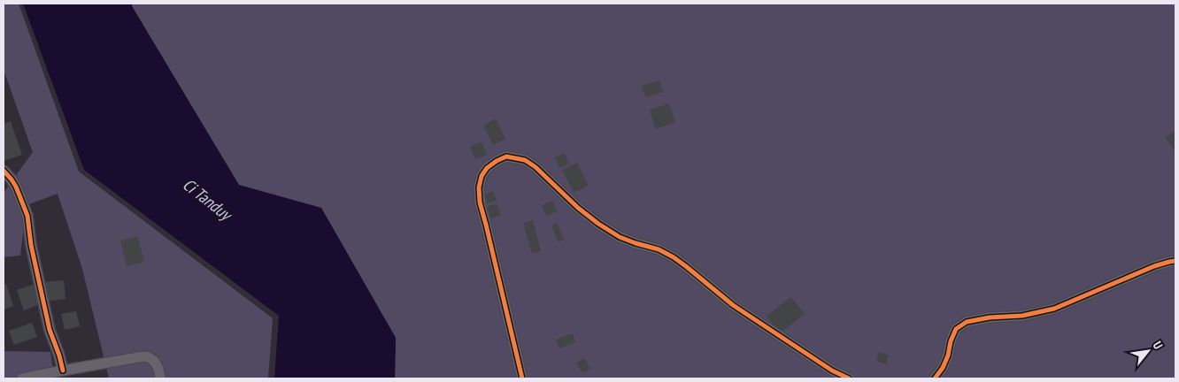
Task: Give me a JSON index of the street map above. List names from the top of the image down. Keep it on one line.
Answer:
{"water":["Ci Tanduy"],"north":"top right"}
